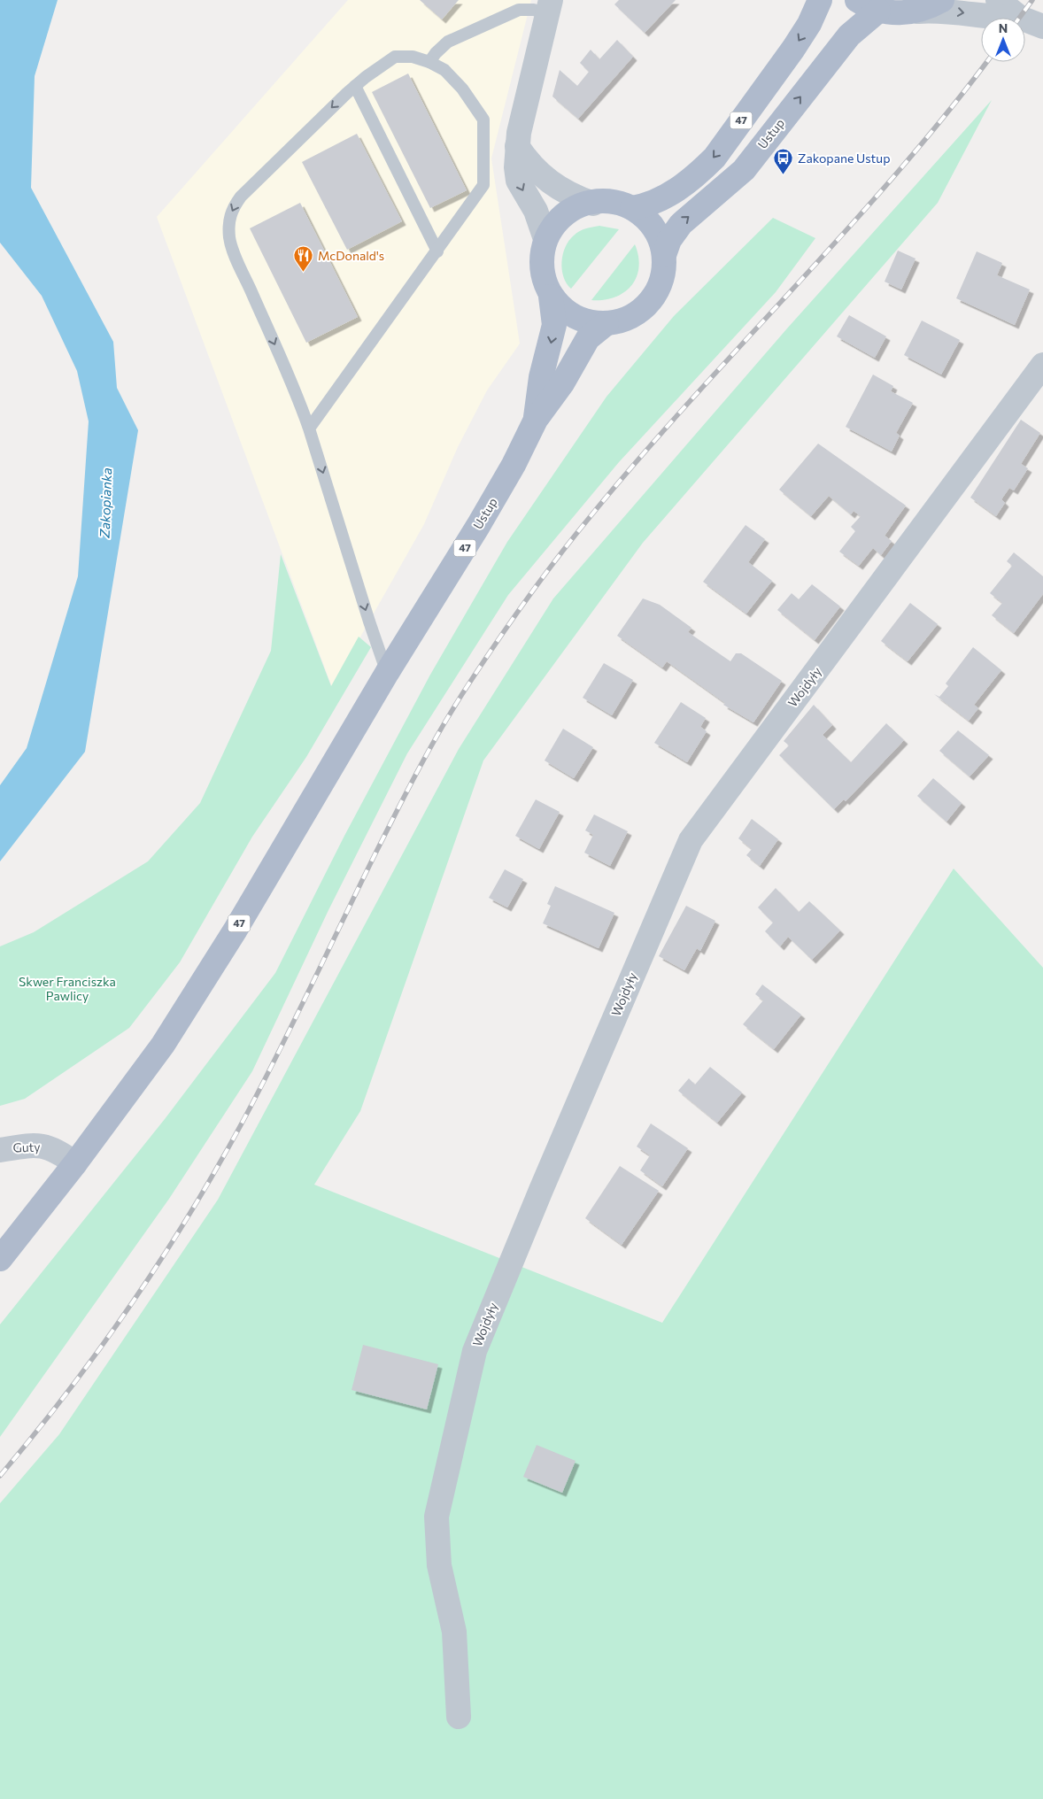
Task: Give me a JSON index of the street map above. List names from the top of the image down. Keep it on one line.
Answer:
{"streets":{"main road":["47","Ustup"],"street":["Wojdyły","Guty"]},"crossings":[["47","Ustup"],["47","Guty"]],"water":["Zakopianka"],"parks":["Skwer Franciszka Pawlicy"],"places":{"bus stop":["Zakopane Ustup"],"restaurant":["McDonald's"]},"north":"top"}
